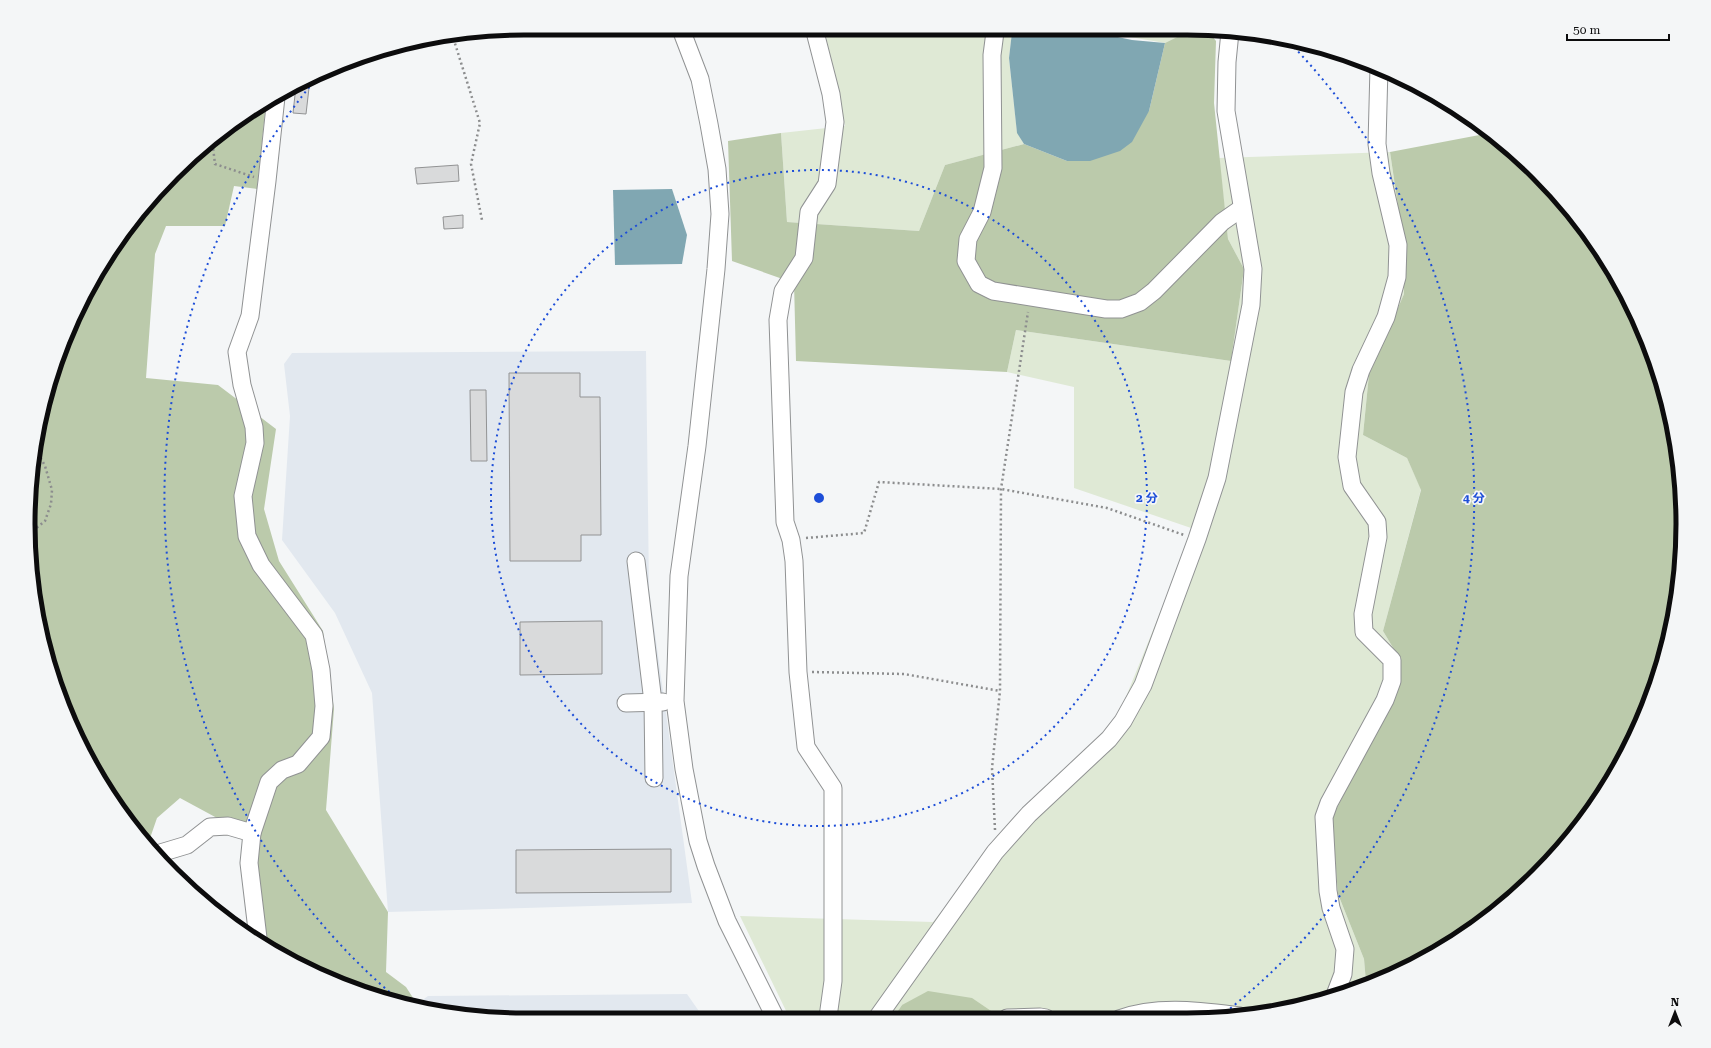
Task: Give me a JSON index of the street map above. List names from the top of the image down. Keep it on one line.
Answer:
{"scale_bar":"50 m","north":"top","rings":["2 分","4 分"]}
